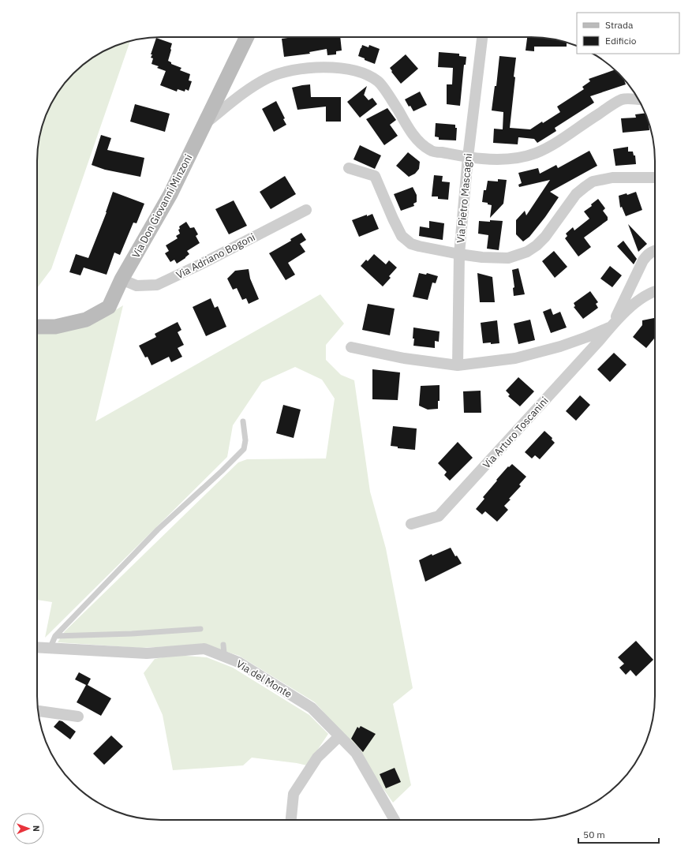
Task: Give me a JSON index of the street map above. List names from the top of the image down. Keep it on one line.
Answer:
{"streets":{"street":["Via Pietro Mascagni","Via Don Giovanni Minzoni","Via Adriano Bogoni","Via Arturo Toscanini","Via del Monte"]},"crossings":[["Via Don Giovanni Minzoni","Via Adriano Bogoni"]],"legend":["Strada","Edificio"],"scale_bar":"50 m","north":"right"}
